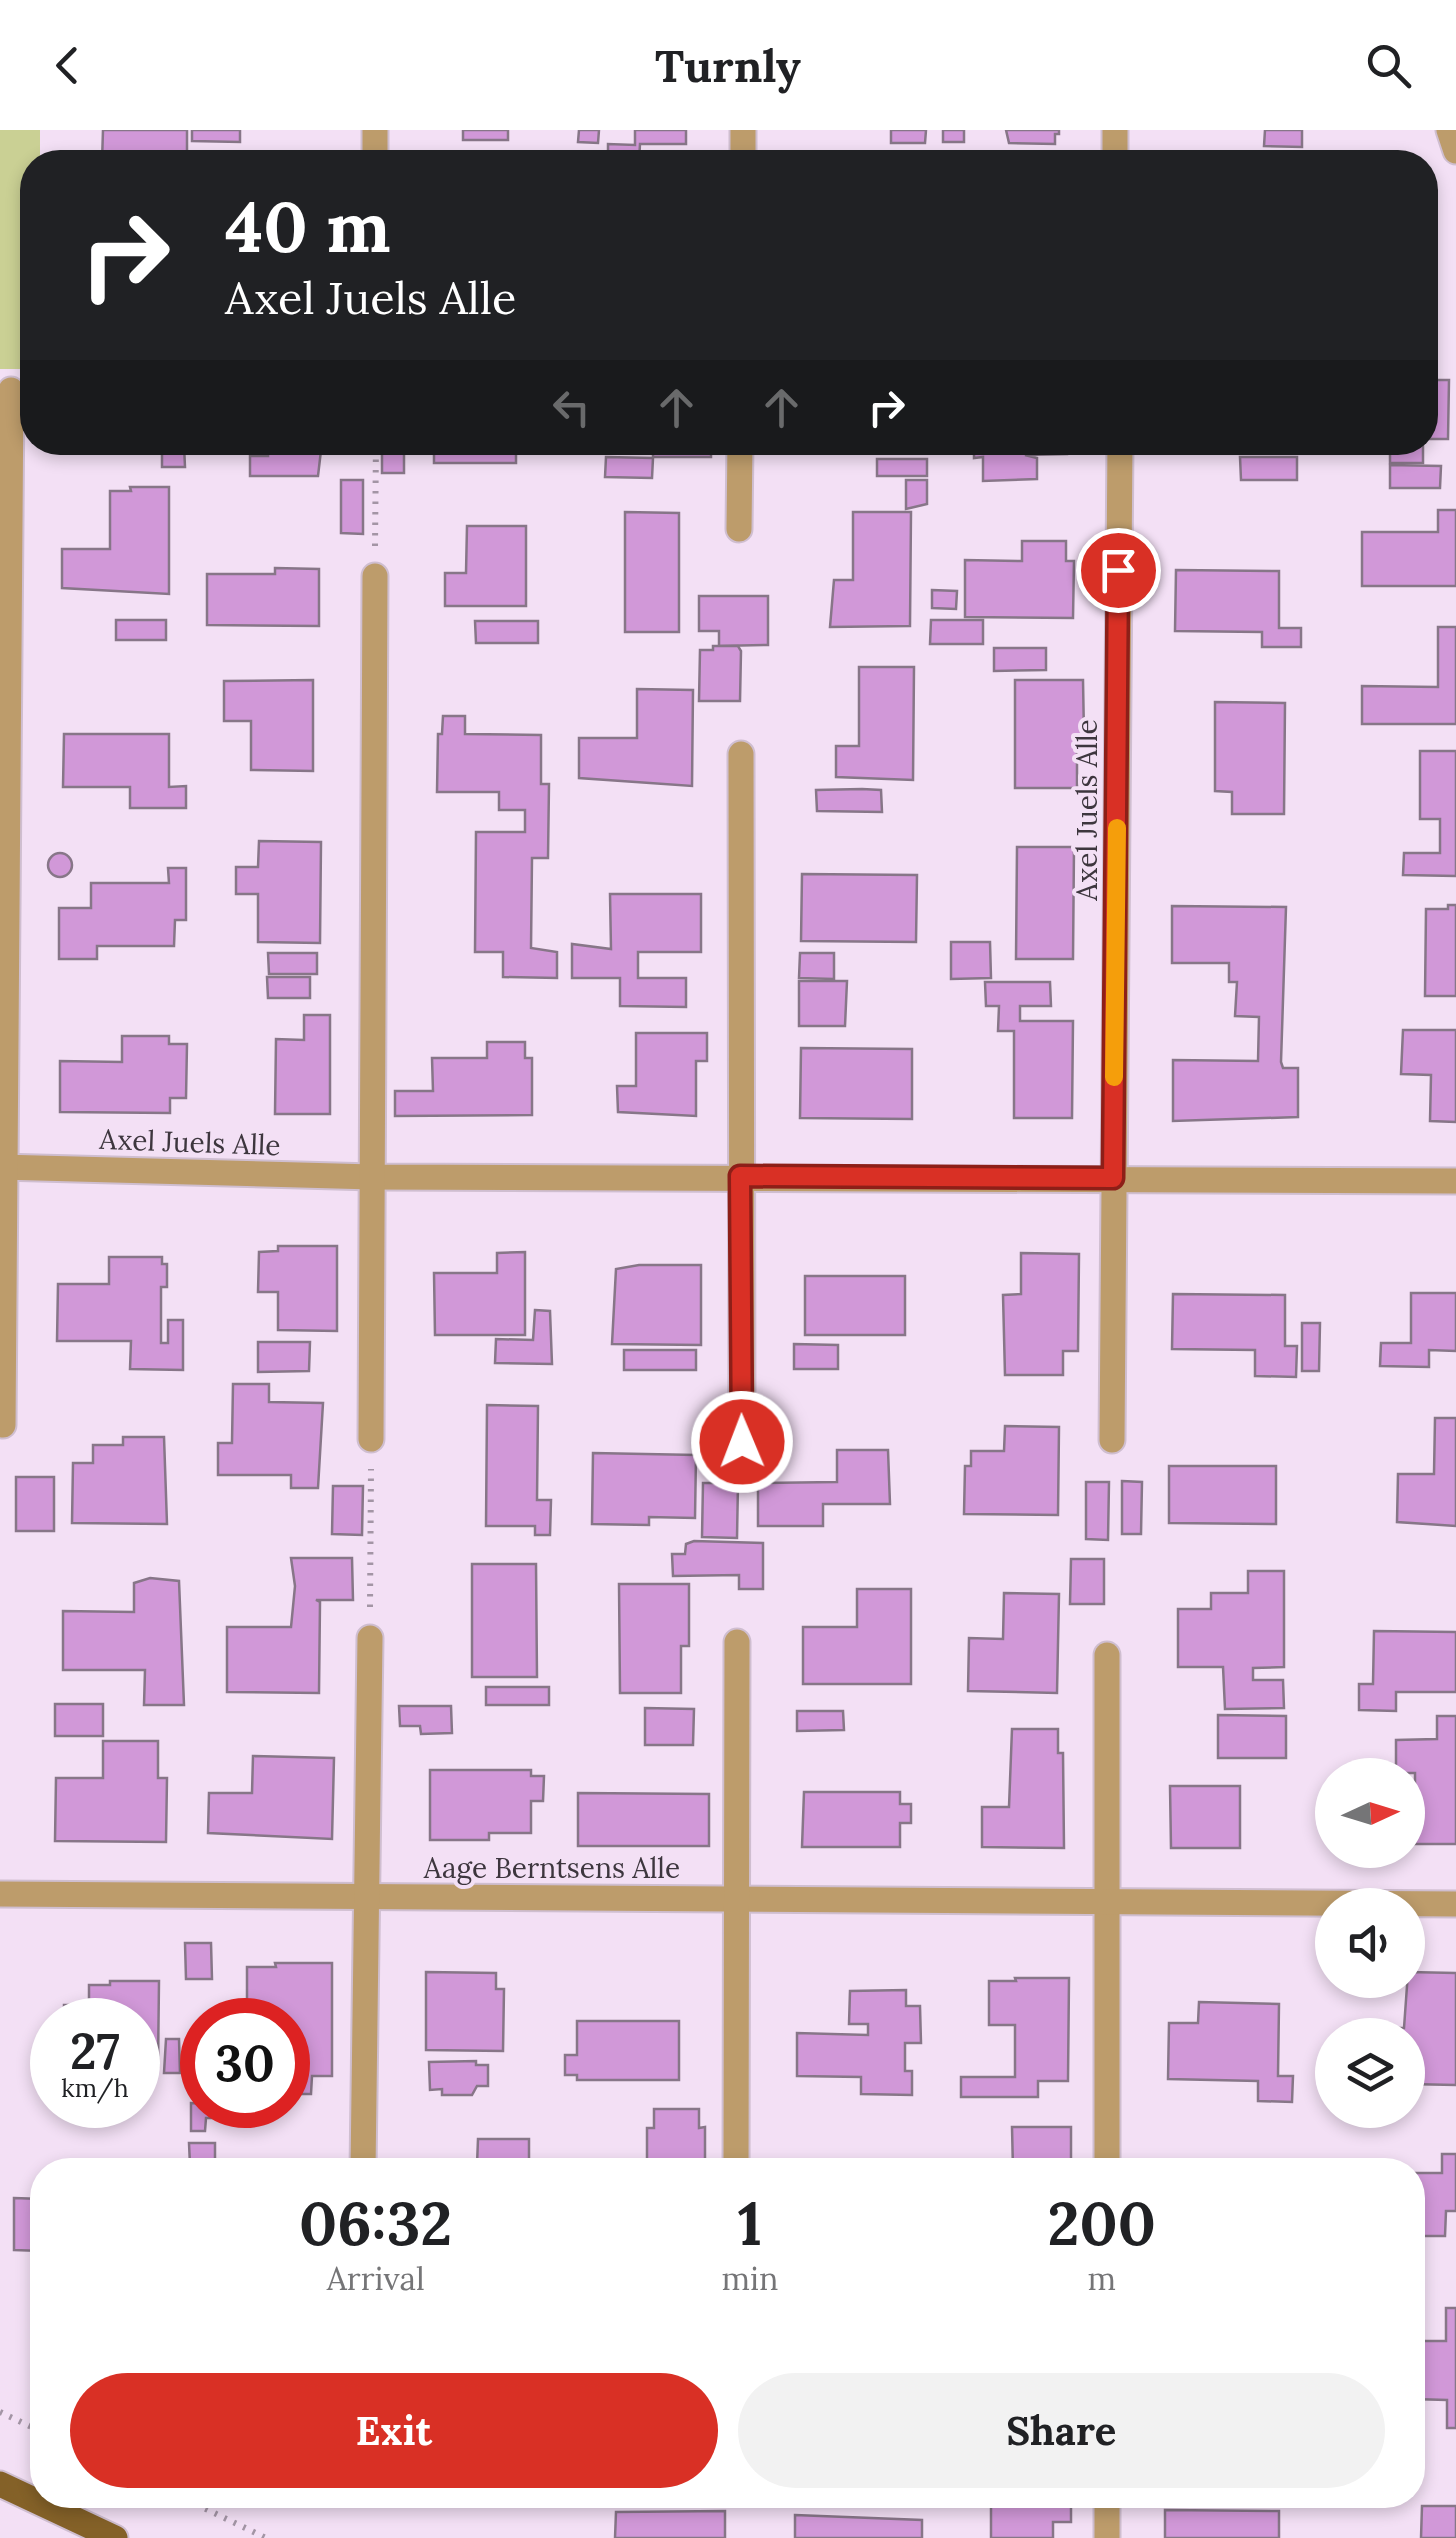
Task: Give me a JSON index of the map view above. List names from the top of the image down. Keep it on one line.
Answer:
{"streets":{"street":["Axel Juels Alle","Aage Berntsens Alle"]},"north":"right","page":{"header":"Turnly","turn":["40 m","Axel Juels Alle"],"speed":"27 km/h","limit":"30","eta":["06:32","Arrival","1","min","200","m"],"buttons":["Exit","Share"]}}
